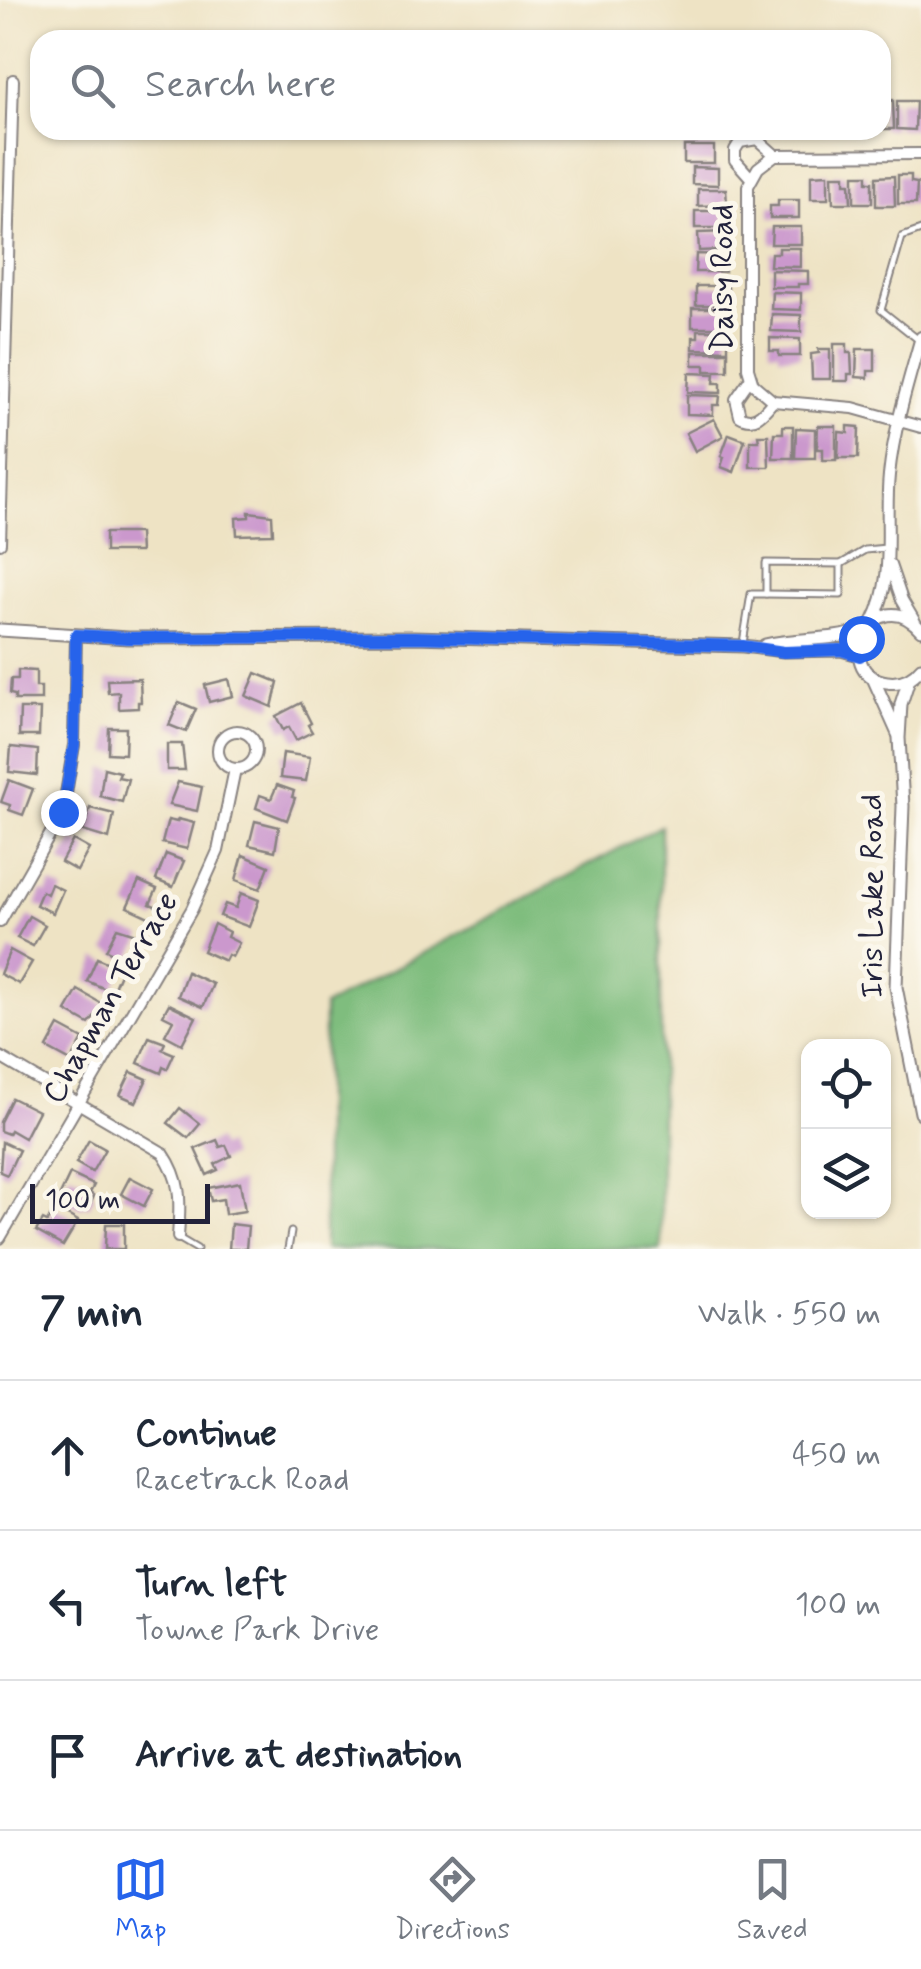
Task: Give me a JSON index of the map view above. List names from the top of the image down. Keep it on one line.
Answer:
{"streets":{"street":["Daisy Road","Iris Lake Road","Chapman Terrace"]},"scale_bar":"100 m","page":{"search":"Search here","scale":"100 m","heading":["7 min","Walk · 550 m"],"list":[["Continue","Racetrack Road","450 m"],["Turn left","Towne Park Drive","100 m"],"Arrive at destination"],"nav":["Map","Directions","Saved"]}}
